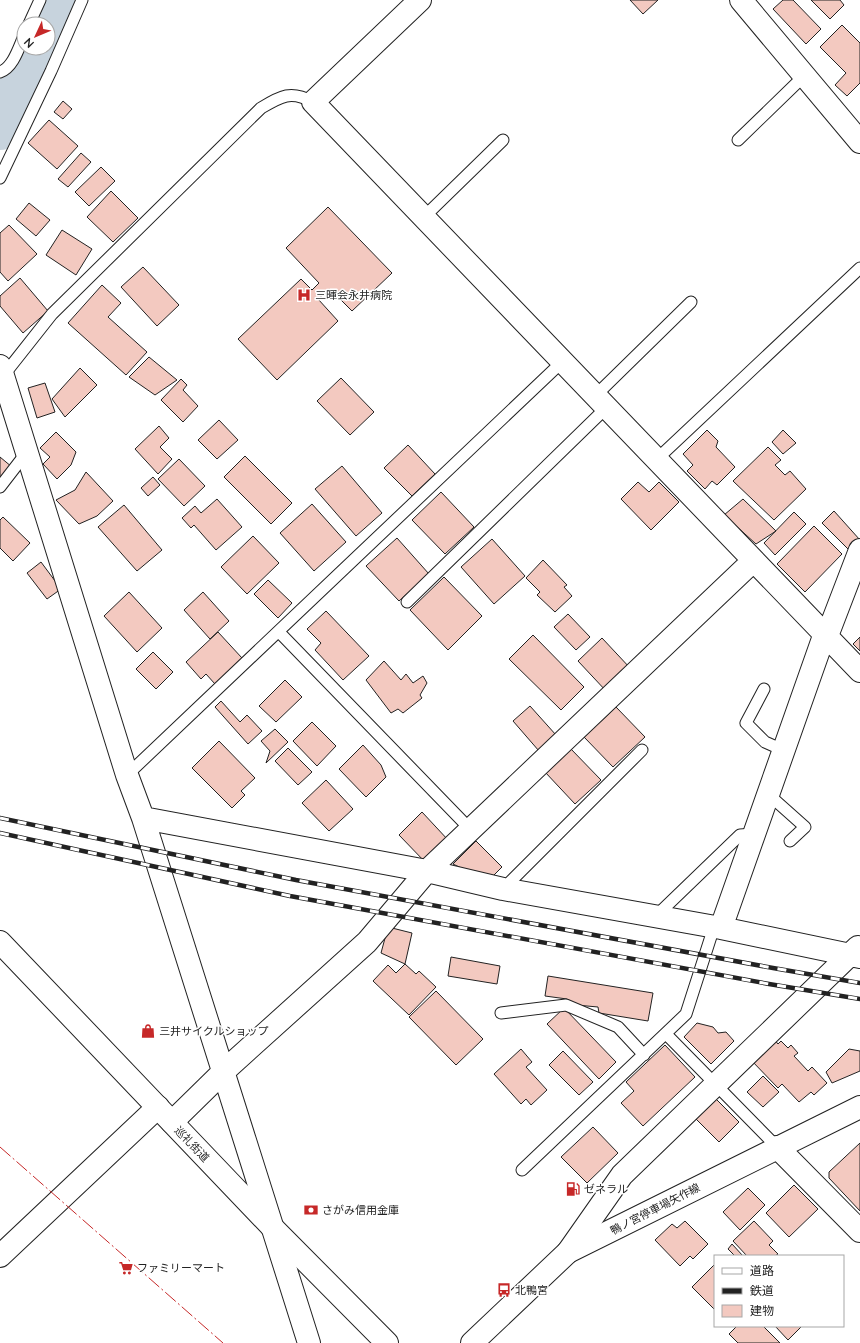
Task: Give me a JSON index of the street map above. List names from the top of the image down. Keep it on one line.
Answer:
{"streets":{"street":["巡礼街道","鴨ノ宮停車場矢作線"]},"places":{"hospital":["三暉会永井病院"],"shop":["三井サイクルショップ"],"fuel station":["ゼネラル"],"bank":["さがみ信用金庫"],"supermarket":["ファミリーマート"],"bus stop":["北鴨宮"]},"legend":["道路","鉄道","建物"],"north":"bottom left"}
